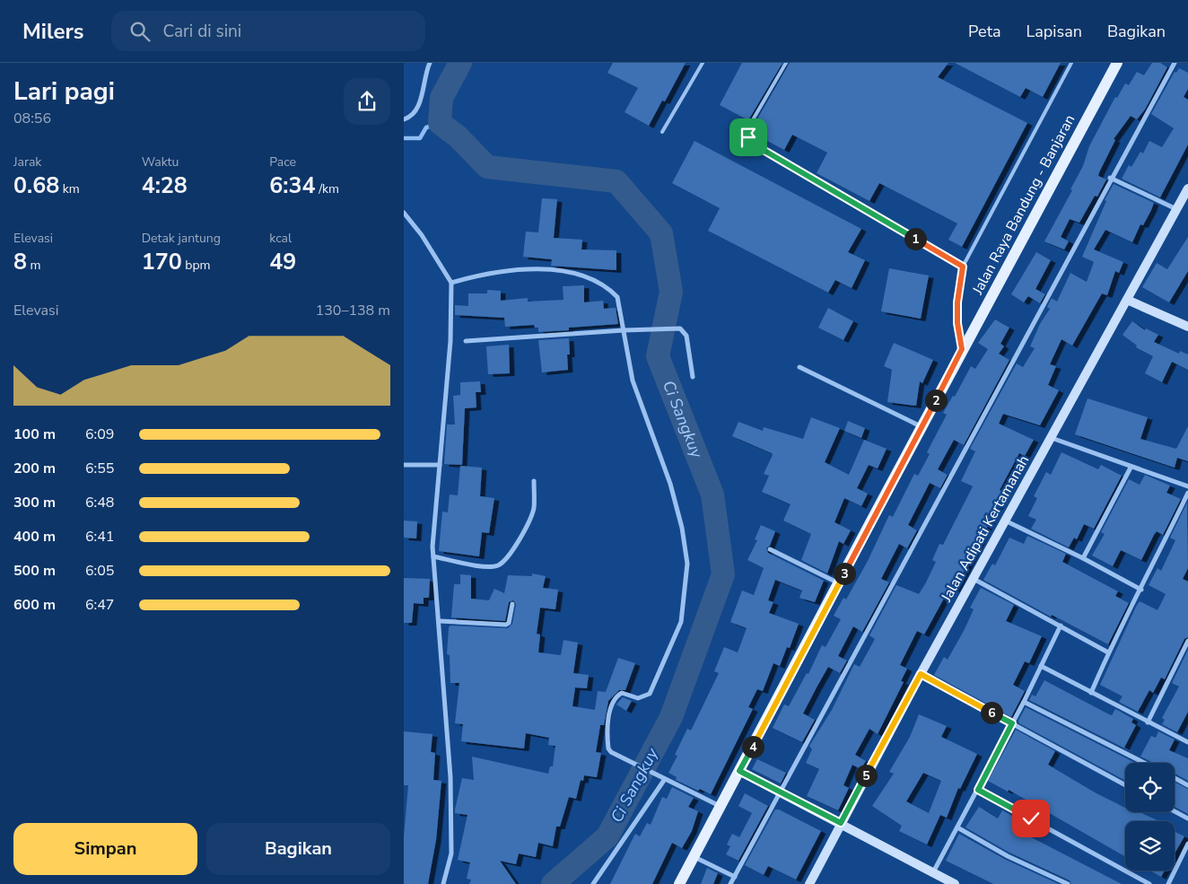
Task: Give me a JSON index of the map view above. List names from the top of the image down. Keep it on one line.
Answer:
{"streets":{"main road":["Jalan Raya Bandung - Banjaran","Jalan Adipati Kertamanah"]},"water":["Ci Sangkuy"],"page":{"header":"Milers","search":"Cari di sini","nav":["Peta","Lapisan","Bagikan"],"heading":["Lari pagi","08:56"],"stats":[["Jarak","0.68 km"],["Waktu","4:28"],["Pace","6:34 /km"],["Elevasi","8 m"],["Detak jantung","170 bpm"],["kcal","49"]],"pins":["1","2","3","6","4","5"],"chart":["Elevasi","130–138 m"],"list":[{"name":"100 m","note":"6:09"},{"name":"200 m","note":"6:55"},{"name":"300 m","note":"6:48"},{"name":"400 m","note":"6:41"},{"name":"500 m","note":"6:05"},{"name":"600 m","note":"6:47"}],"buttons":["Simpan","Bagikan"]}}
